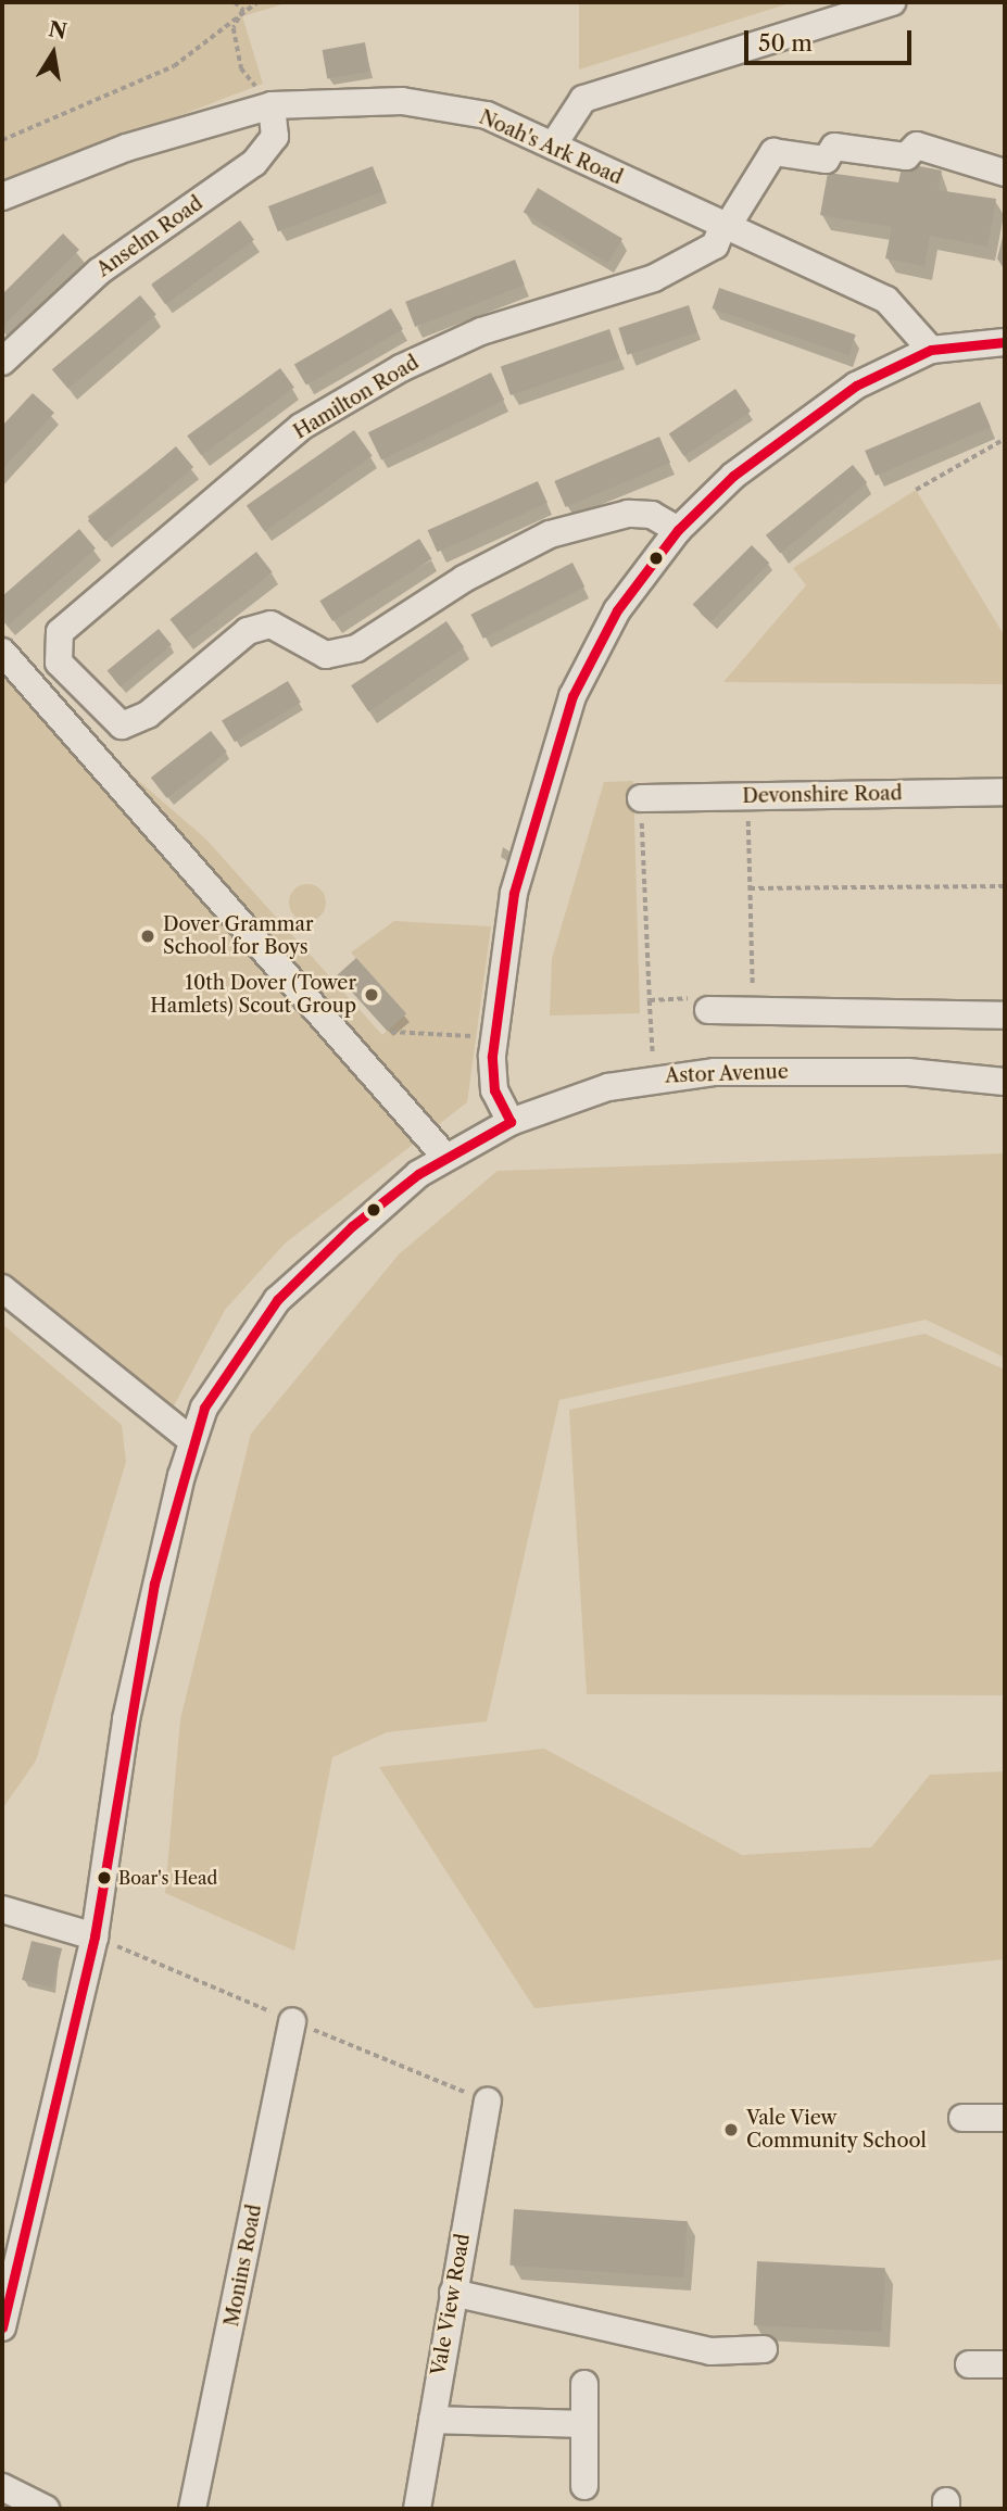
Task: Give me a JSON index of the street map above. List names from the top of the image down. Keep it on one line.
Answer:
{"streets":{"street":["Noah's Ark Road","Anselm Road","Hamilton Road","Devonshire Road","Astor Avenue","Monins Road","Vale View Road"]},"crossings":[["Noah's Ark Road","Anselm Road"],["Noah's Ark Road","Hamilton Road"]],"places":["Dover Grammar School for Boys","10th Dover (Tower Hamlets) Scout Group","Boar's Head","Vale View Community School"],"scale_bar":"50 m","north":"top"}
